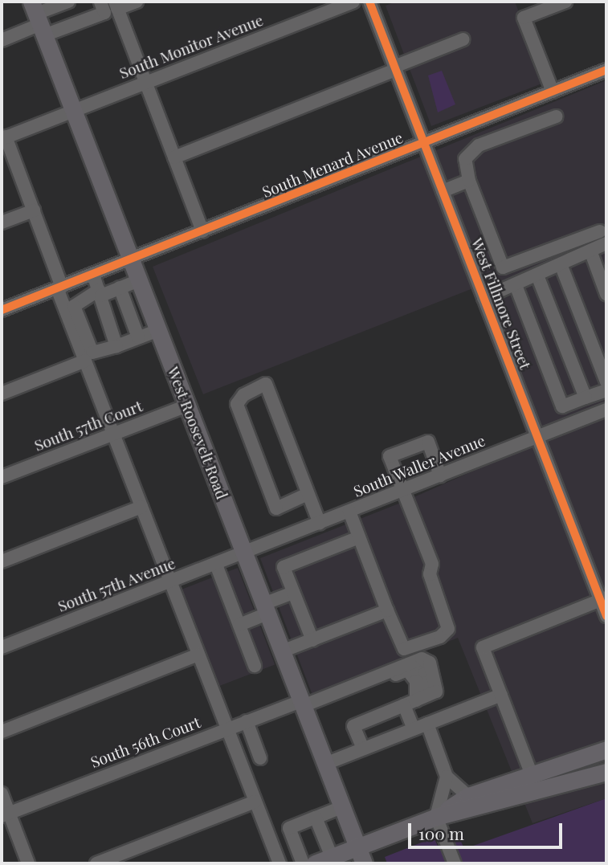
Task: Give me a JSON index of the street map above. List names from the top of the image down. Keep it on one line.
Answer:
{"streets":{"main road":["West Roosevelt Road"],"street":["South Monitor Avenue","South Menard Avenue","West Fillmore Street","South 57th Court","South Waller Avenue","South 57th Avenue","South 56th Court"]},"crossings":[["South Monitor Avenue","West Roosevelt Road"],["South Menard Avenue","West Fillmore Street"],["South Menard Avenue","West Roosevelt Road"],["West Fillmore Street","South Waller Avenue"],["South 57th Court","West Roosevelt Road"],["West Roosevelt Road","South Waller Avenue"],["West Roosevelt Road","South 57th Avenue"],["West Roosevelt Road","South 56th Court"],["South Waller Avenue","South 57th Avenue"]],"scale_bar":"100 m"}
